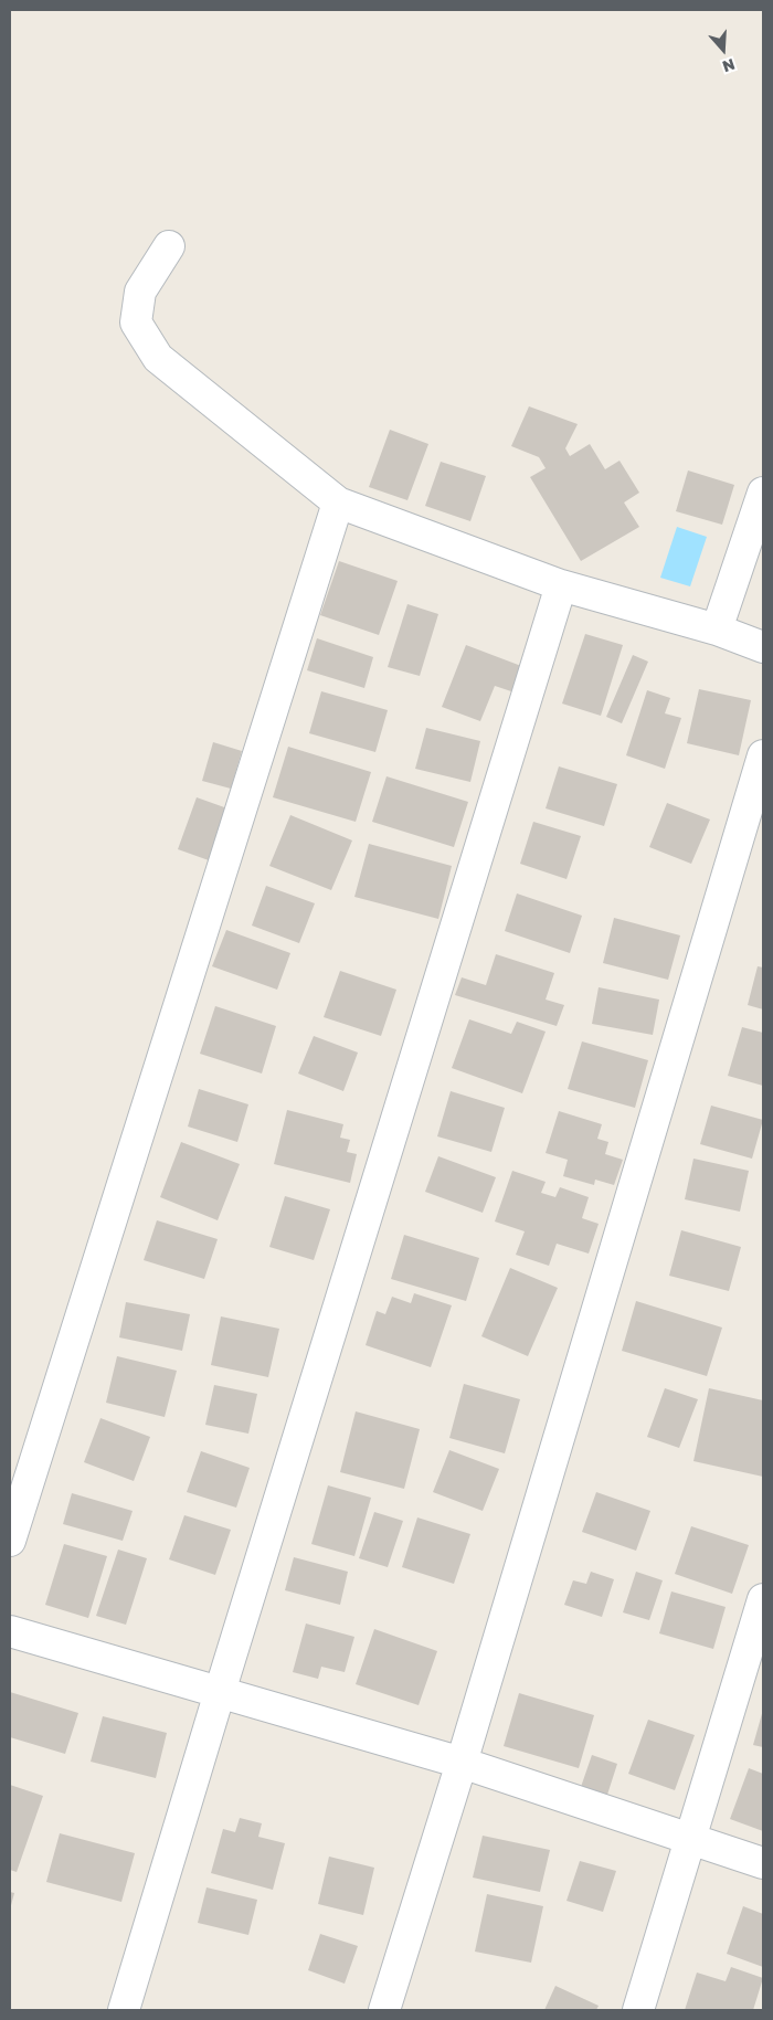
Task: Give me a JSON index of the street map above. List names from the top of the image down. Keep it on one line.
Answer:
{"north":"bottom"}
